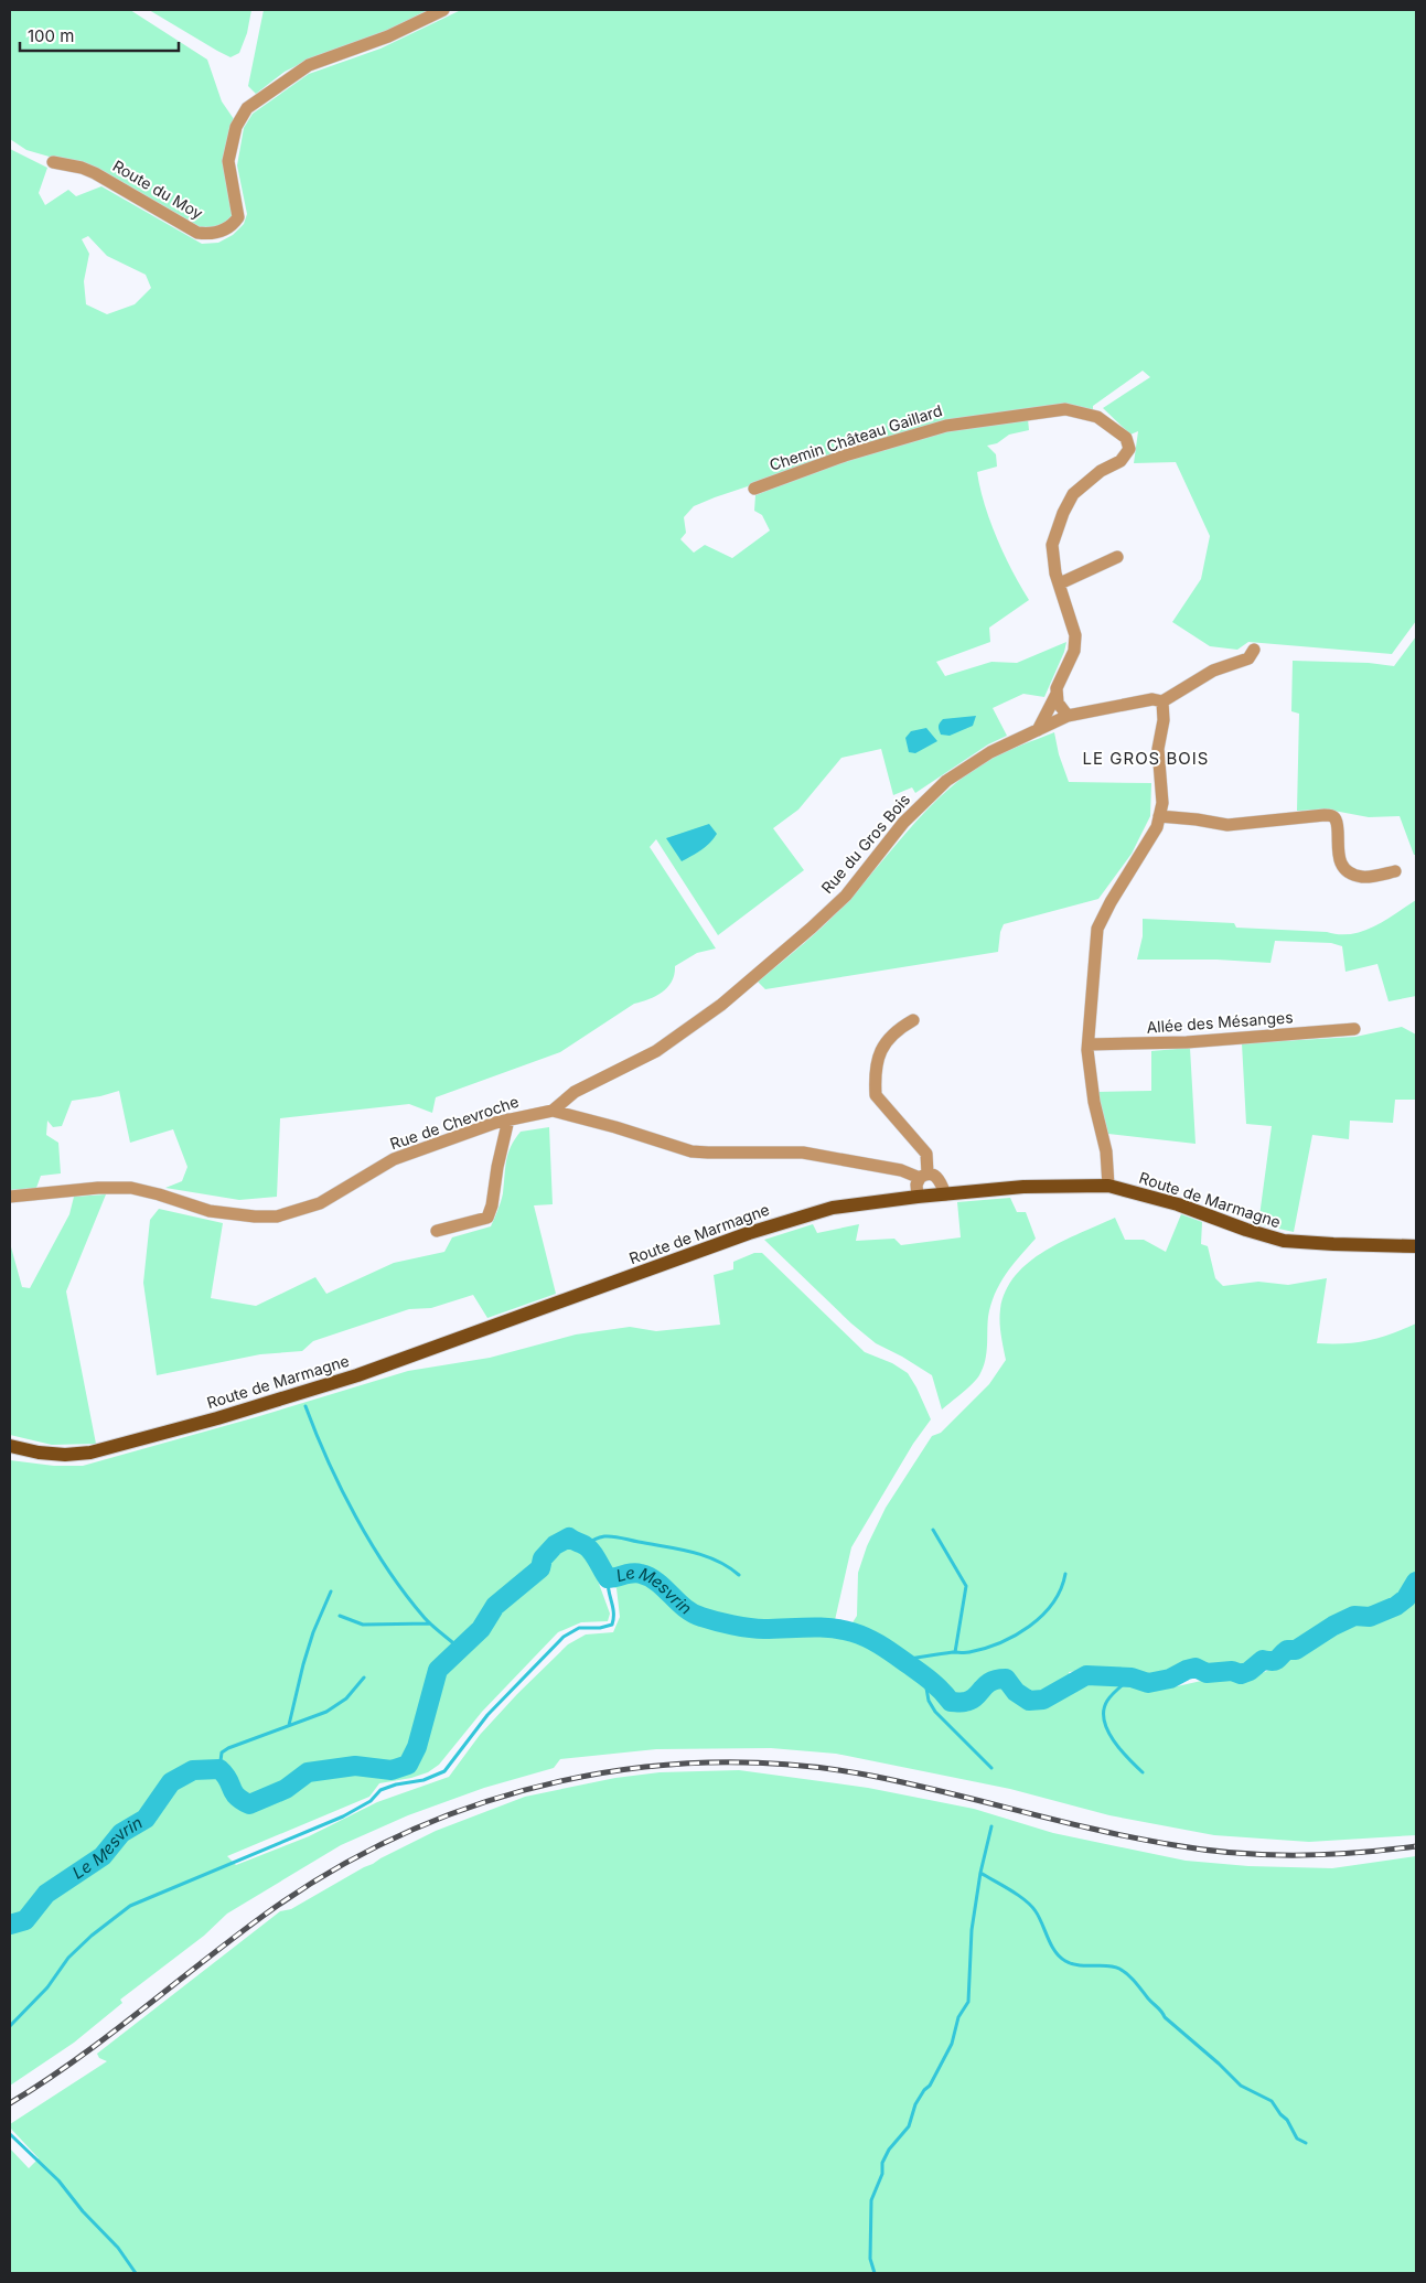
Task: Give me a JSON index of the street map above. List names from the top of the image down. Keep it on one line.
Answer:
{"streets":{"main road":["Route de Marmagne"],"street":["Route du Moy","Chemin Château Gaillard","Rue du Gros Bois","Allée des Mésanges","Rue de Chevroche"]},"crossings":[["Chemin Château Gaillard","Rue du Gros Bois"],["Rue du Gros Bois","Rue de Chevroche"]],"districts":["LE GROS BOIS"],"water":["Le Mesvrin"],"scale_bar":"100 m"}
